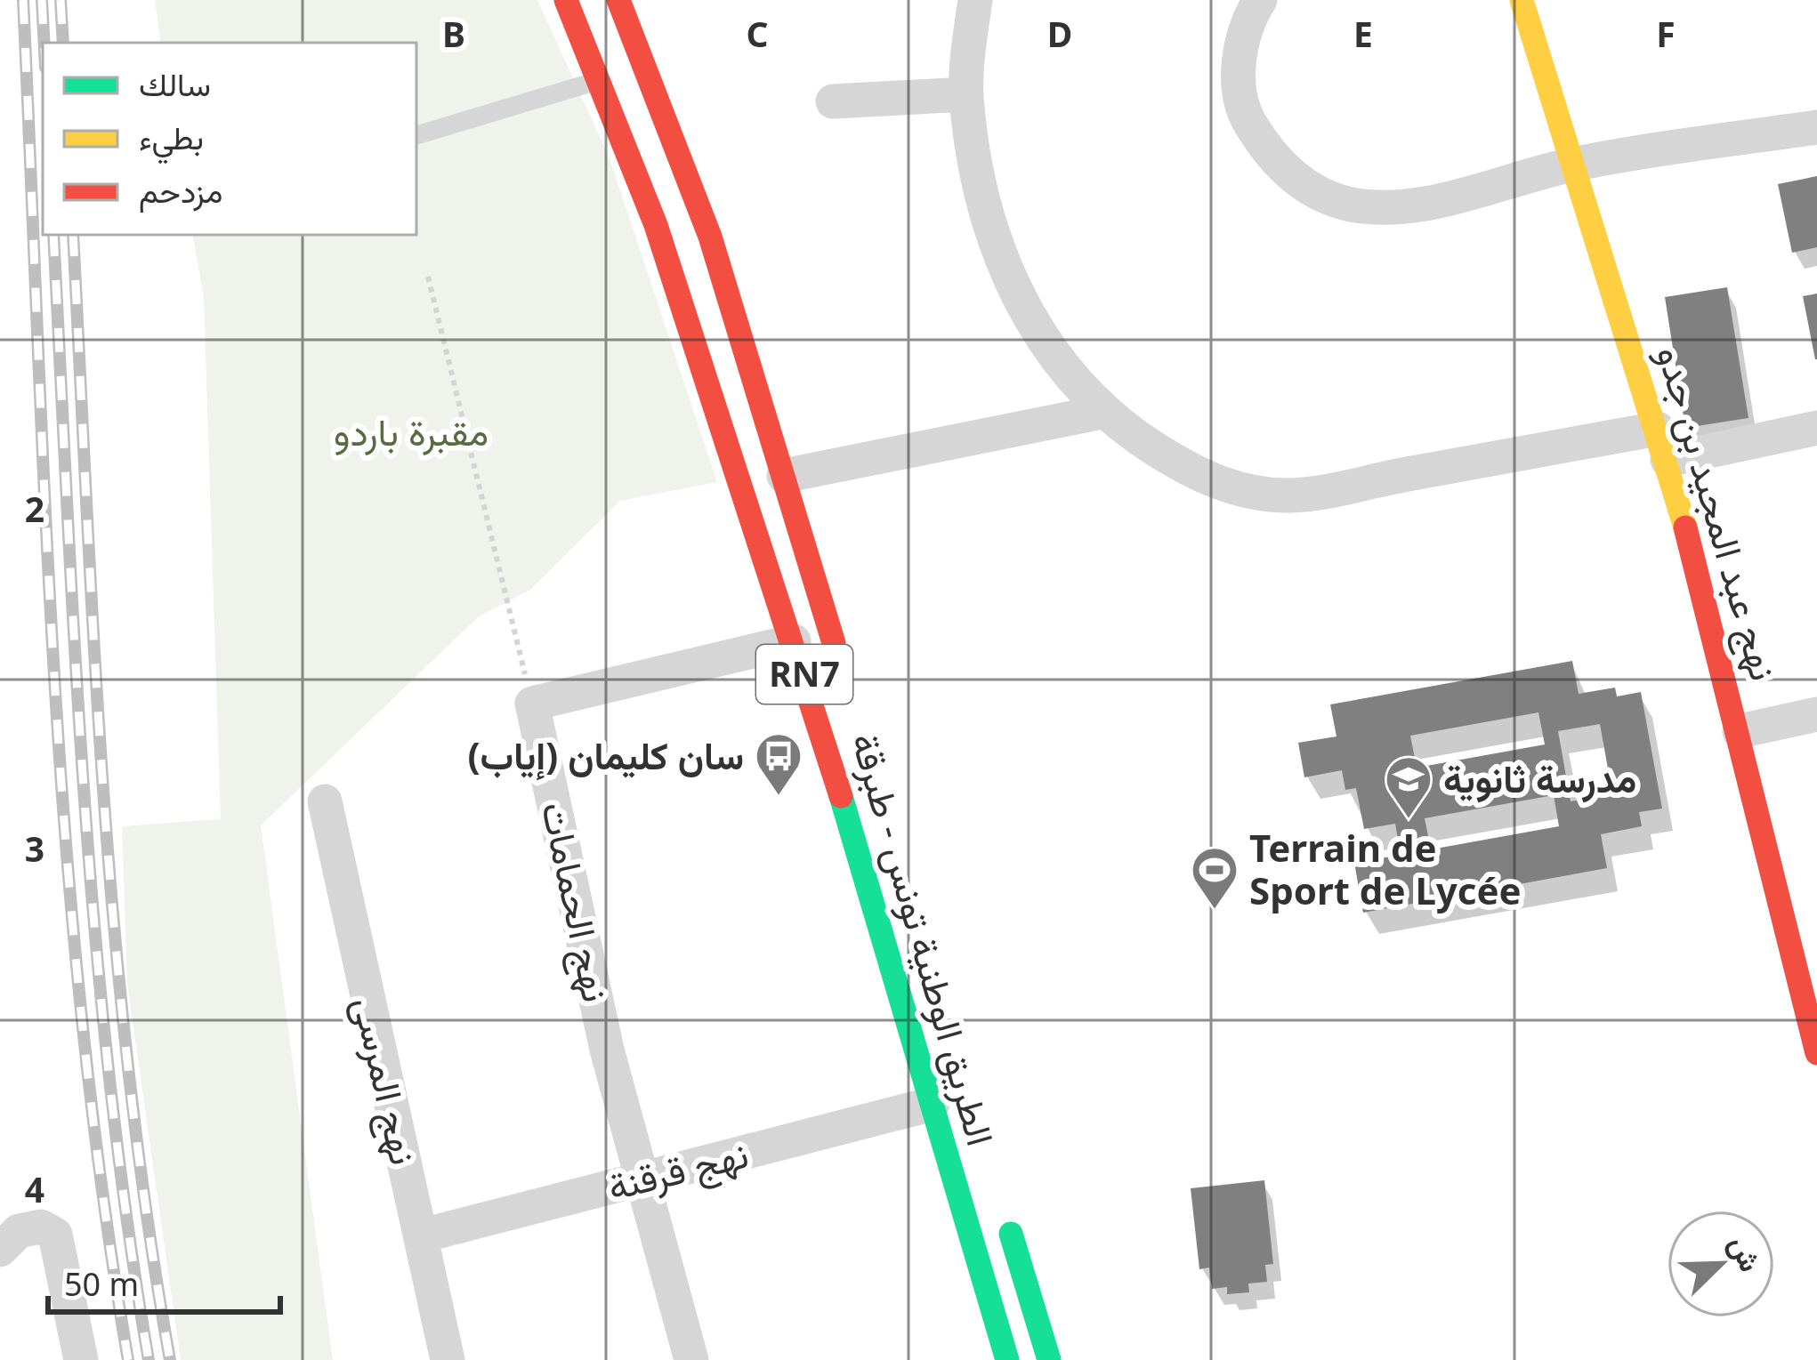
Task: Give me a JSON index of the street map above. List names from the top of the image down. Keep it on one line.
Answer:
{"streets":{"main road":["نهج عبد المجيد بن جدو","RN7","الطريق الوطنية تونس - طبرقة"],"street":["نهج الحمامات","نهج المرسى","نهج قرقنة"]},"crossings":[["نهج الحمامات","نهج قرقنة"],["الطريق الوطنية تونس - طبرقة","نهج قرقنة"],["نهج المرسى","نهج قرقنة"]],"parks":["مقبرة باردو"],"places":{"bus stop":["سان كليمان (إياب)"],"school or university":["مدرسة ثانوية"],"sports":["Terrain de Sport de Lycée"]},"legend":["سالك","بطيء","مزدحم"],"scale_bar":"50 m","north":"top right","grid":{"columns":["B","C","D","E","F"],"rows":["2","3","4"]}}
